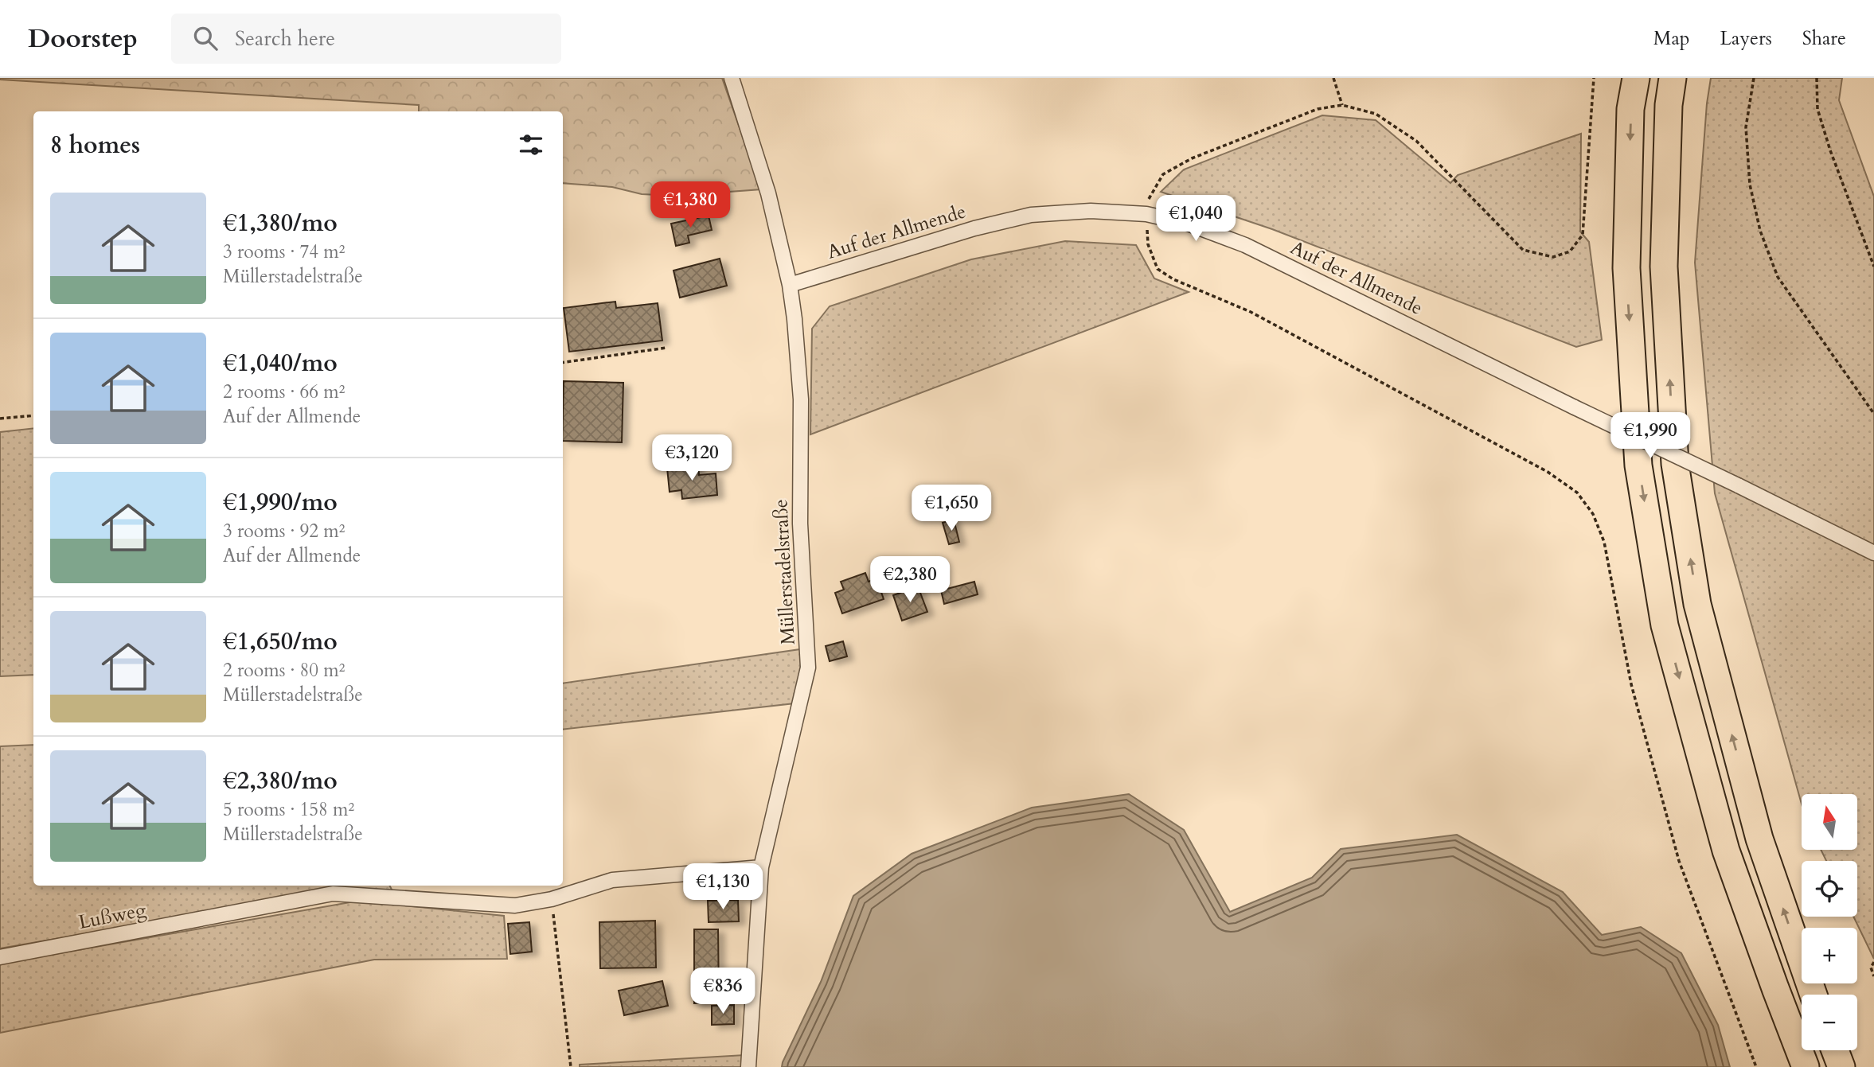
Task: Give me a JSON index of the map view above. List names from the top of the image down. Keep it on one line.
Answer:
{"streets":{"street":["Auf der Allmende","Müllerstadelstraße","Lußweg"]},"crossings":[["Auf der Allmende","Müllerstadelstraße"],["Müllerstadelstraße","Lußweg"]],"north":"top","page":{"header":"Doorstep","search":"Search here","nav":["Map","Layers","Share"],"heading":"8 homes","list":[{"name":"€1,380/mo","note":"3 rooms · 74 m² · Müllerstadelstraße"},{"name":"€1,040/mo","note":"2 rooms · 66 m² · Auf der Allmende"},{"name":"€1,990/mo","note":"3 rooms · 92 m² · Auf der Allmende"},{"name":"€1,650/mo","note":"2 rooms · 80 m² · Müllerstadelstraße"},{"name":"€2,380/mo","note":"5 rooms · 158 m² · Müllerstadelstraße"}],"price":["€1,380","€1,040","€1,990","€3,120","€1,650","€2,380","€1,130","€836"],"map_buttons":["+","−"]}}
